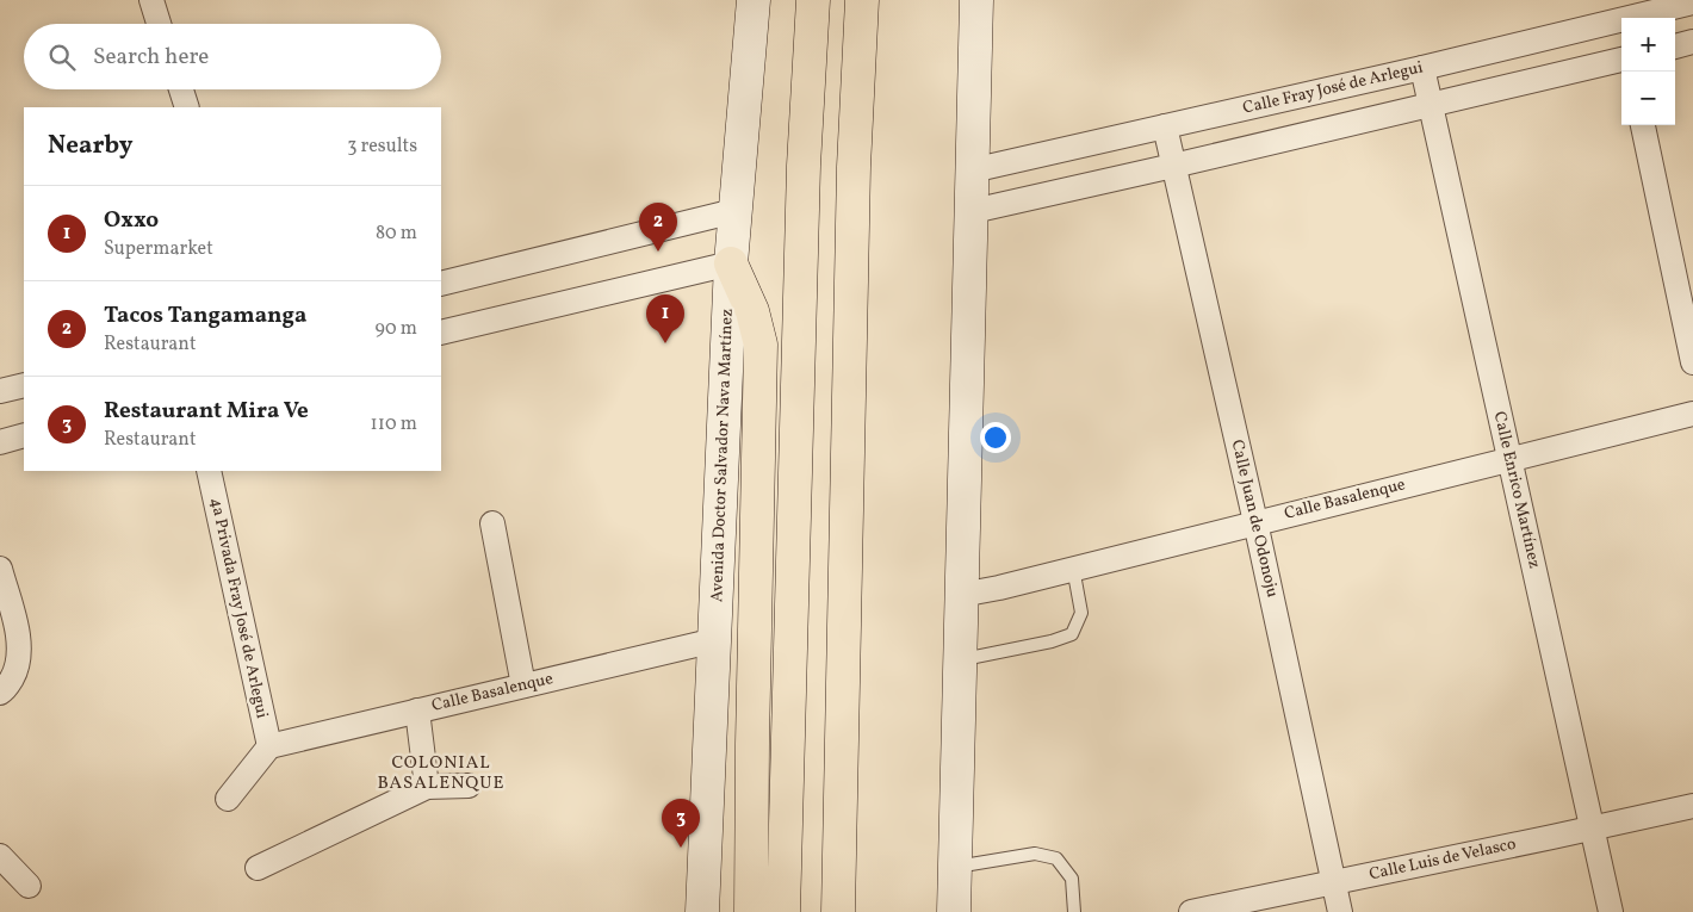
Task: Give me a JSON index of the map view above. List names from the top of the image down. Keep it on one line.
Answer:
{"streets":{"main road":["Avenida Doctor Salvador Nava Martínez"],"street":["Calle Fray José de Arlegui","Calle Enrico Martínez","Calle Basalenque","Calle Juan de Odonoju","4a Privada Fray José de Arlegui","Calle Luis de Velasco"]},"crossings":[["Calle Fray José de Arlegui","Calle Enrico Martínez"],["Calle Fray José de Arlegui","Calle Juan de Odonoju"],["Avenida Doctor Salvador Nava Martínez","Calle Basalenque"],["Calle Enrico Martínez","Calle Basalenque"],["Calle Enrico Martínez","Calle Luis de Velasco"],["Calle Basalenque","Calle Juan de Odonoju"],["Calle Basalenque","4a Privada Fray José de Arlegui"],["Calle Juan de Odonoju","Calle Luis de Velasco"]],"districts":["COLONIAL BASALENQUE"],"page":{"map_buttons":["+","−"],"search":"Search here","heading":["Nearby","3 results"],"list":[{"mark":"1","name":"Oxxo","note":"Supermarket","value":"80 m"},{"mark":"2","name":"Tacos Tangamanga","note":"Restaurant","value":"90 m"},{"mark":"3","name":"Restaurant Mira Ve","note":"Restaurant","value":"110 m"}],"pins":["2","1","3"]}}
